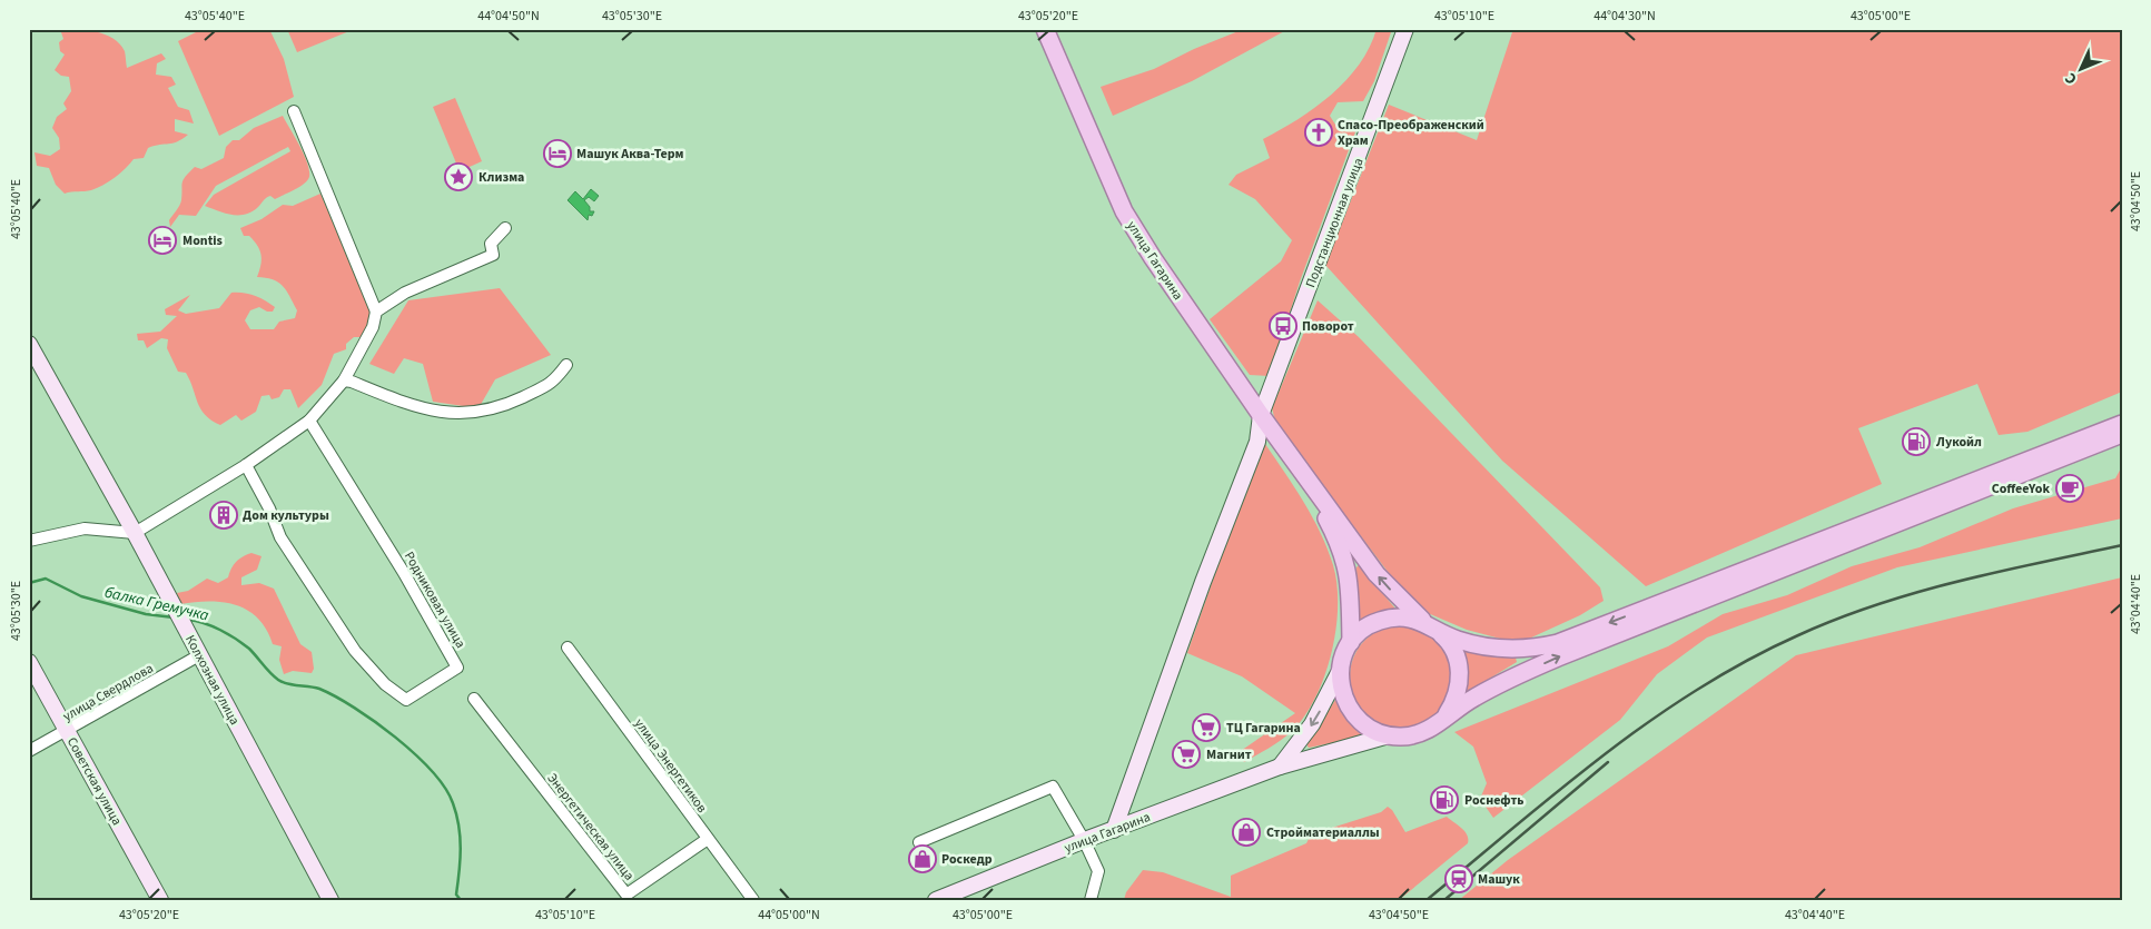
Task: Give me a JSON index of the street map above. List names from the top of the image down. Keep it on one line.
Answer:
{"streets":{"main road":["улица Гагарина"],"street":["Подстанционная улица","Родниковая улица","Колхозная улица","улица Свердлова","улица Энергетиков","Советская улица","Энергетическая улица"]},"crossings":[["Подстанционная улица","улица Гагарина"],["Колхозная улица","улица Свердлова"],["улица Свердлова","Советская улица"],["улица Энергетиков","Энергетическая улица"]],"water":["балка Гремучка"],"places":{"church":["Спасо-Преображенский Храм"],"hotel":["Машук Аква-Терм","Montis"],"place":["Клизма"],"bus stop":["Поворот"],"fuel station":["Лукойл","Роснефть"],"cafe":["CoffeeYok"],"building":["Дом культуры"],"supermarket":["ТЦ Гагарина","Магнит"],"shop":["Стройматериаллы","Роскедр"],"station":["Машук"]},"north":"bottom left","coordinates":["43°05'40\"E","44°04'50\"N","43°05'30\"E","43°05'20\"E","43°05'10\"E","44°04'30\"N","43°05'00\"E","43°04'50\"E","43°04'40\"E","44°05'00\"N"]}
